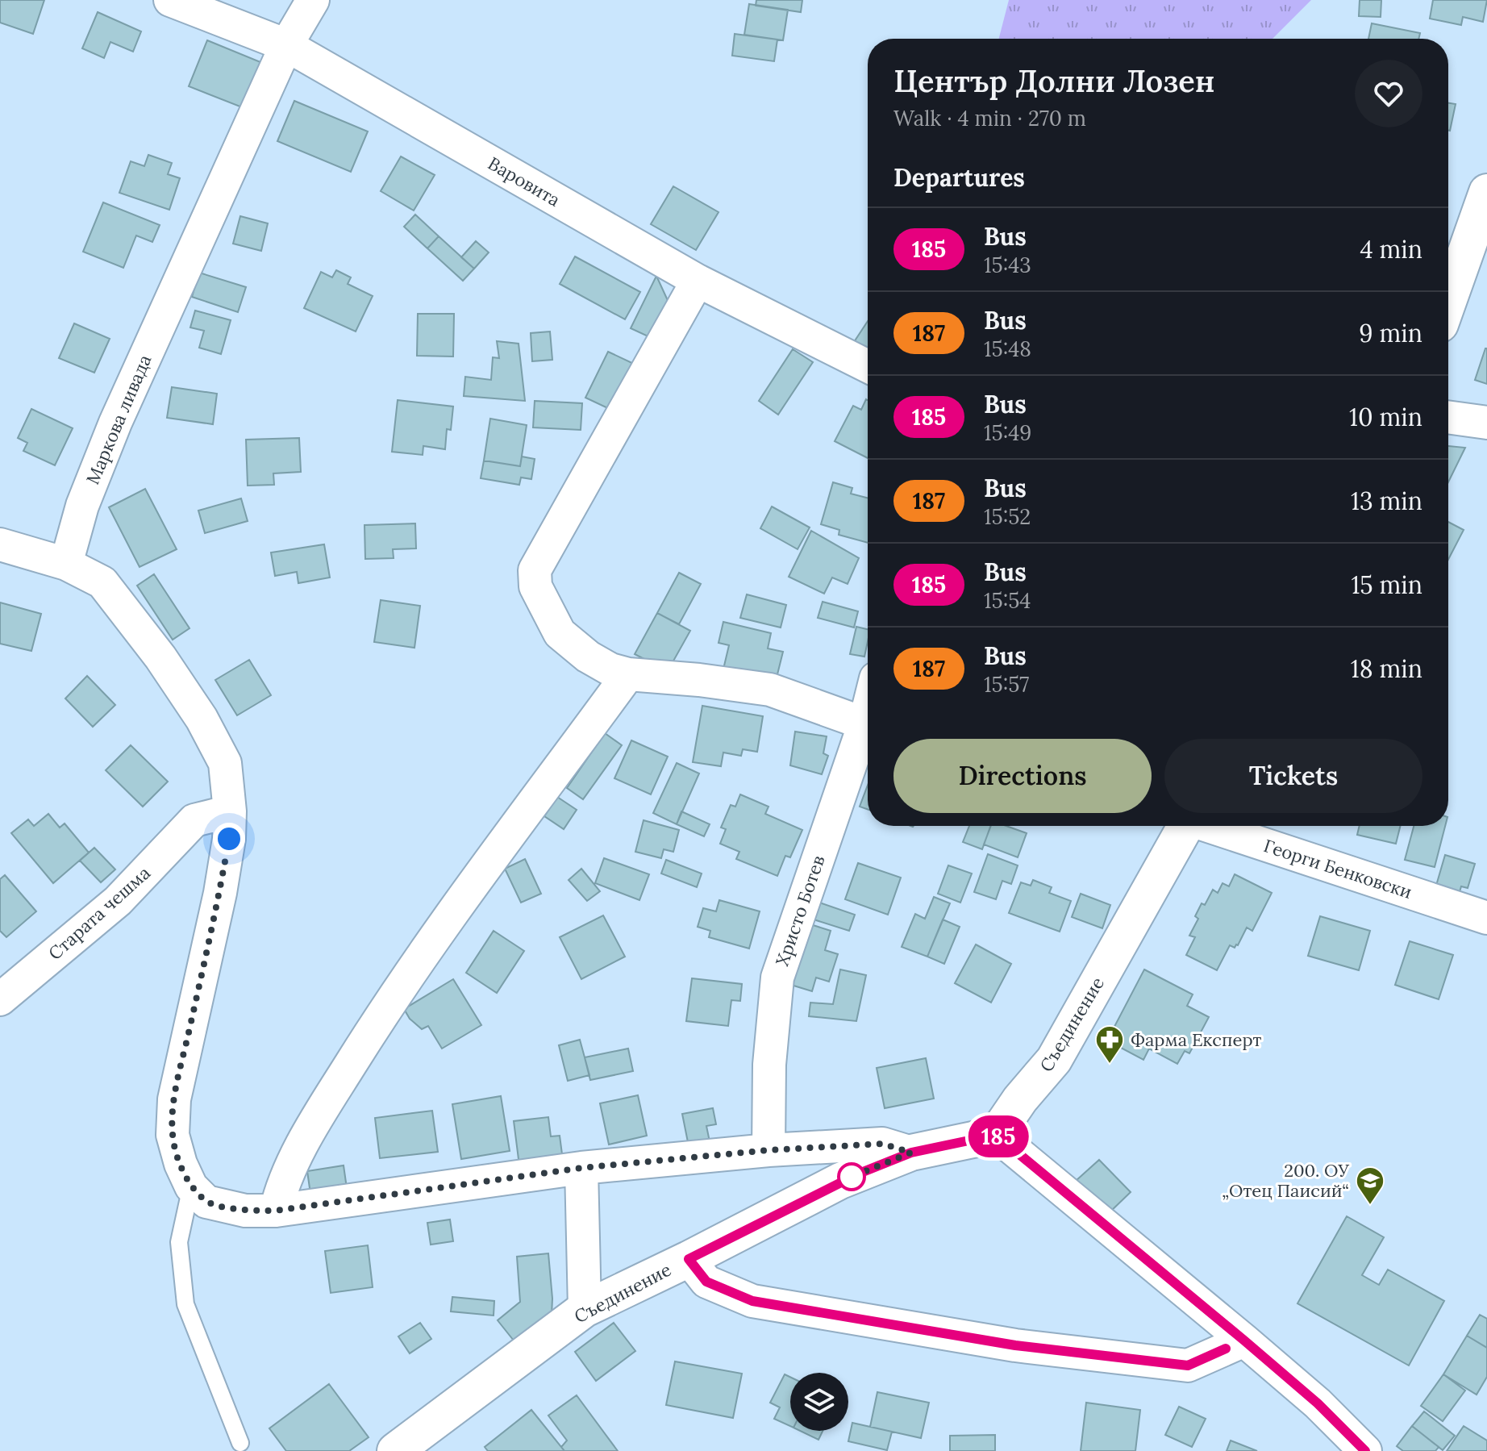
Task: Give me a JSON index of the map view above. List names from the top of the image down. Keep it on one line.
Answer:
{"streets":{"street":["Варовита","Маркова ливада","Георги Бенковски","Христо Ботев","Старата чешма","Съединение"]},"crossings":[["Варовита","Маркова ливада"]],"places":{"pharmacy":["Фарма Експерт"],"school or university":["200. ОУ „Отец Паисий“"]},"lines":["bus line 185"],"page":{"on_map":"185","heading":[["Център Долни Лозен","Walk · 4 min · 270 m"],"Departures"],"list":[{"mark":"185","name":"Bus","note":"15:43","value":"4 min"},{"mark":"187","name":"Bus","note":"15:48","value":"9 min"},{"mark":"185","name":"Bus","note":"15:49","value":"10 min"},{"mark":"187","name":"Bus","note":"15:52","value":"13 min"},{"mark":"185","name":"Bus","note":"15:54","value":"15 min"},{"mark":"187","name":"Bus","note":"15:57","value":"18 min"}],"buttons":["Directions","Tickets"]}}
